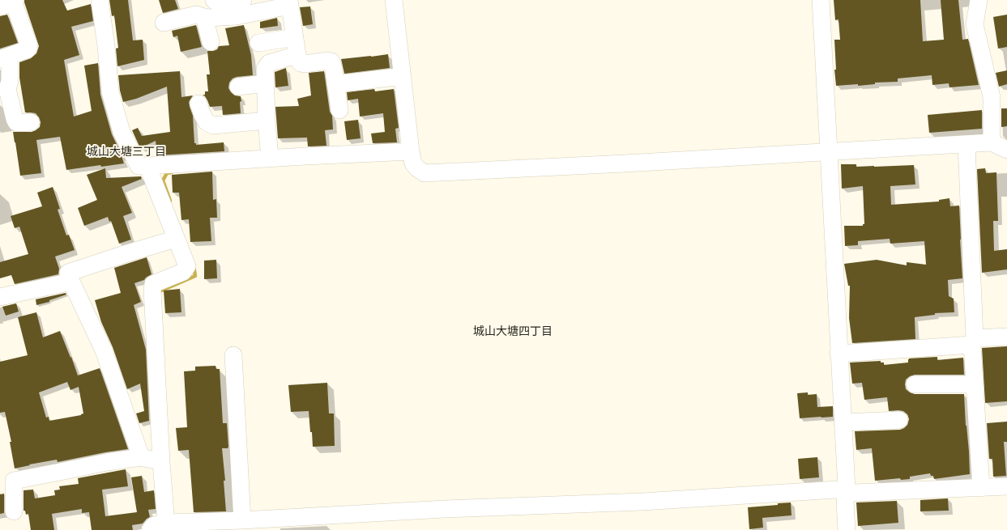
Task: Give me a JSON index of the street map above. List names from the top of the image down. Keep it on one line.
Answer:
{"districts":["城山大塘三丁目","城山大塘四丁目"]}
